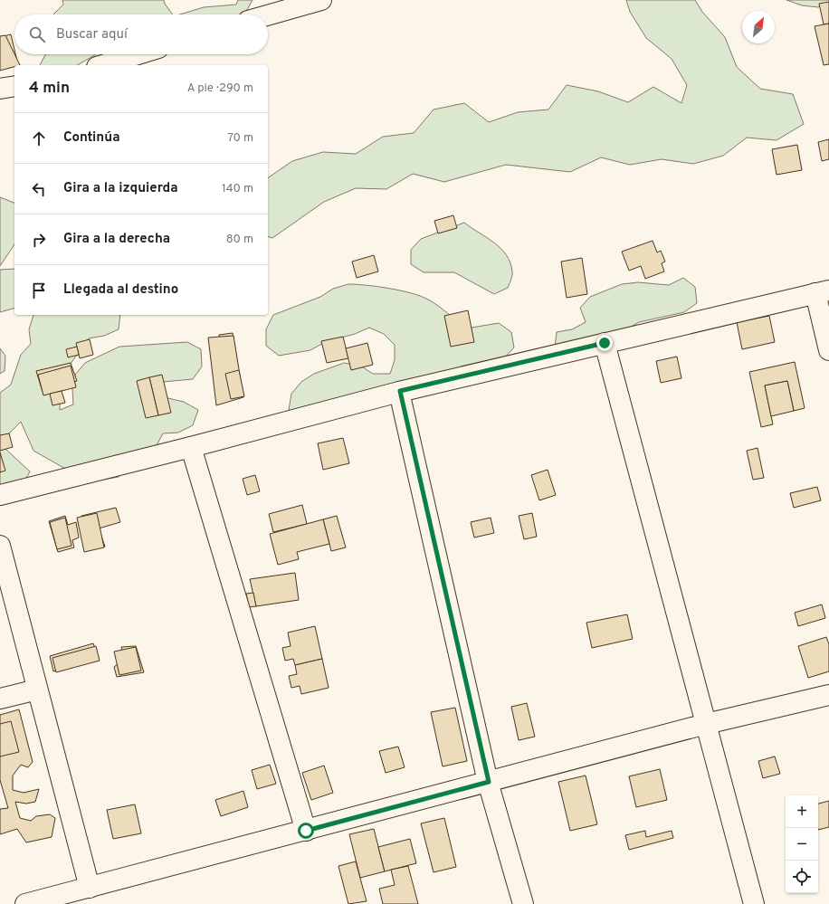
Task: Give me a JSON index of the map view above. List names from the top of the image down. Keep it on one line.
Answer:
{"north":"top right","page":{"search":"Buscar aquí","heading":["4 min","A pie · 290 m"],"list":[["Continúa","70 m"],["Gira a la izquierda","140 m"],["Gira a la derecha","80 m"],"Llegada al destino"],"map_buttons":["+","−"]}}
